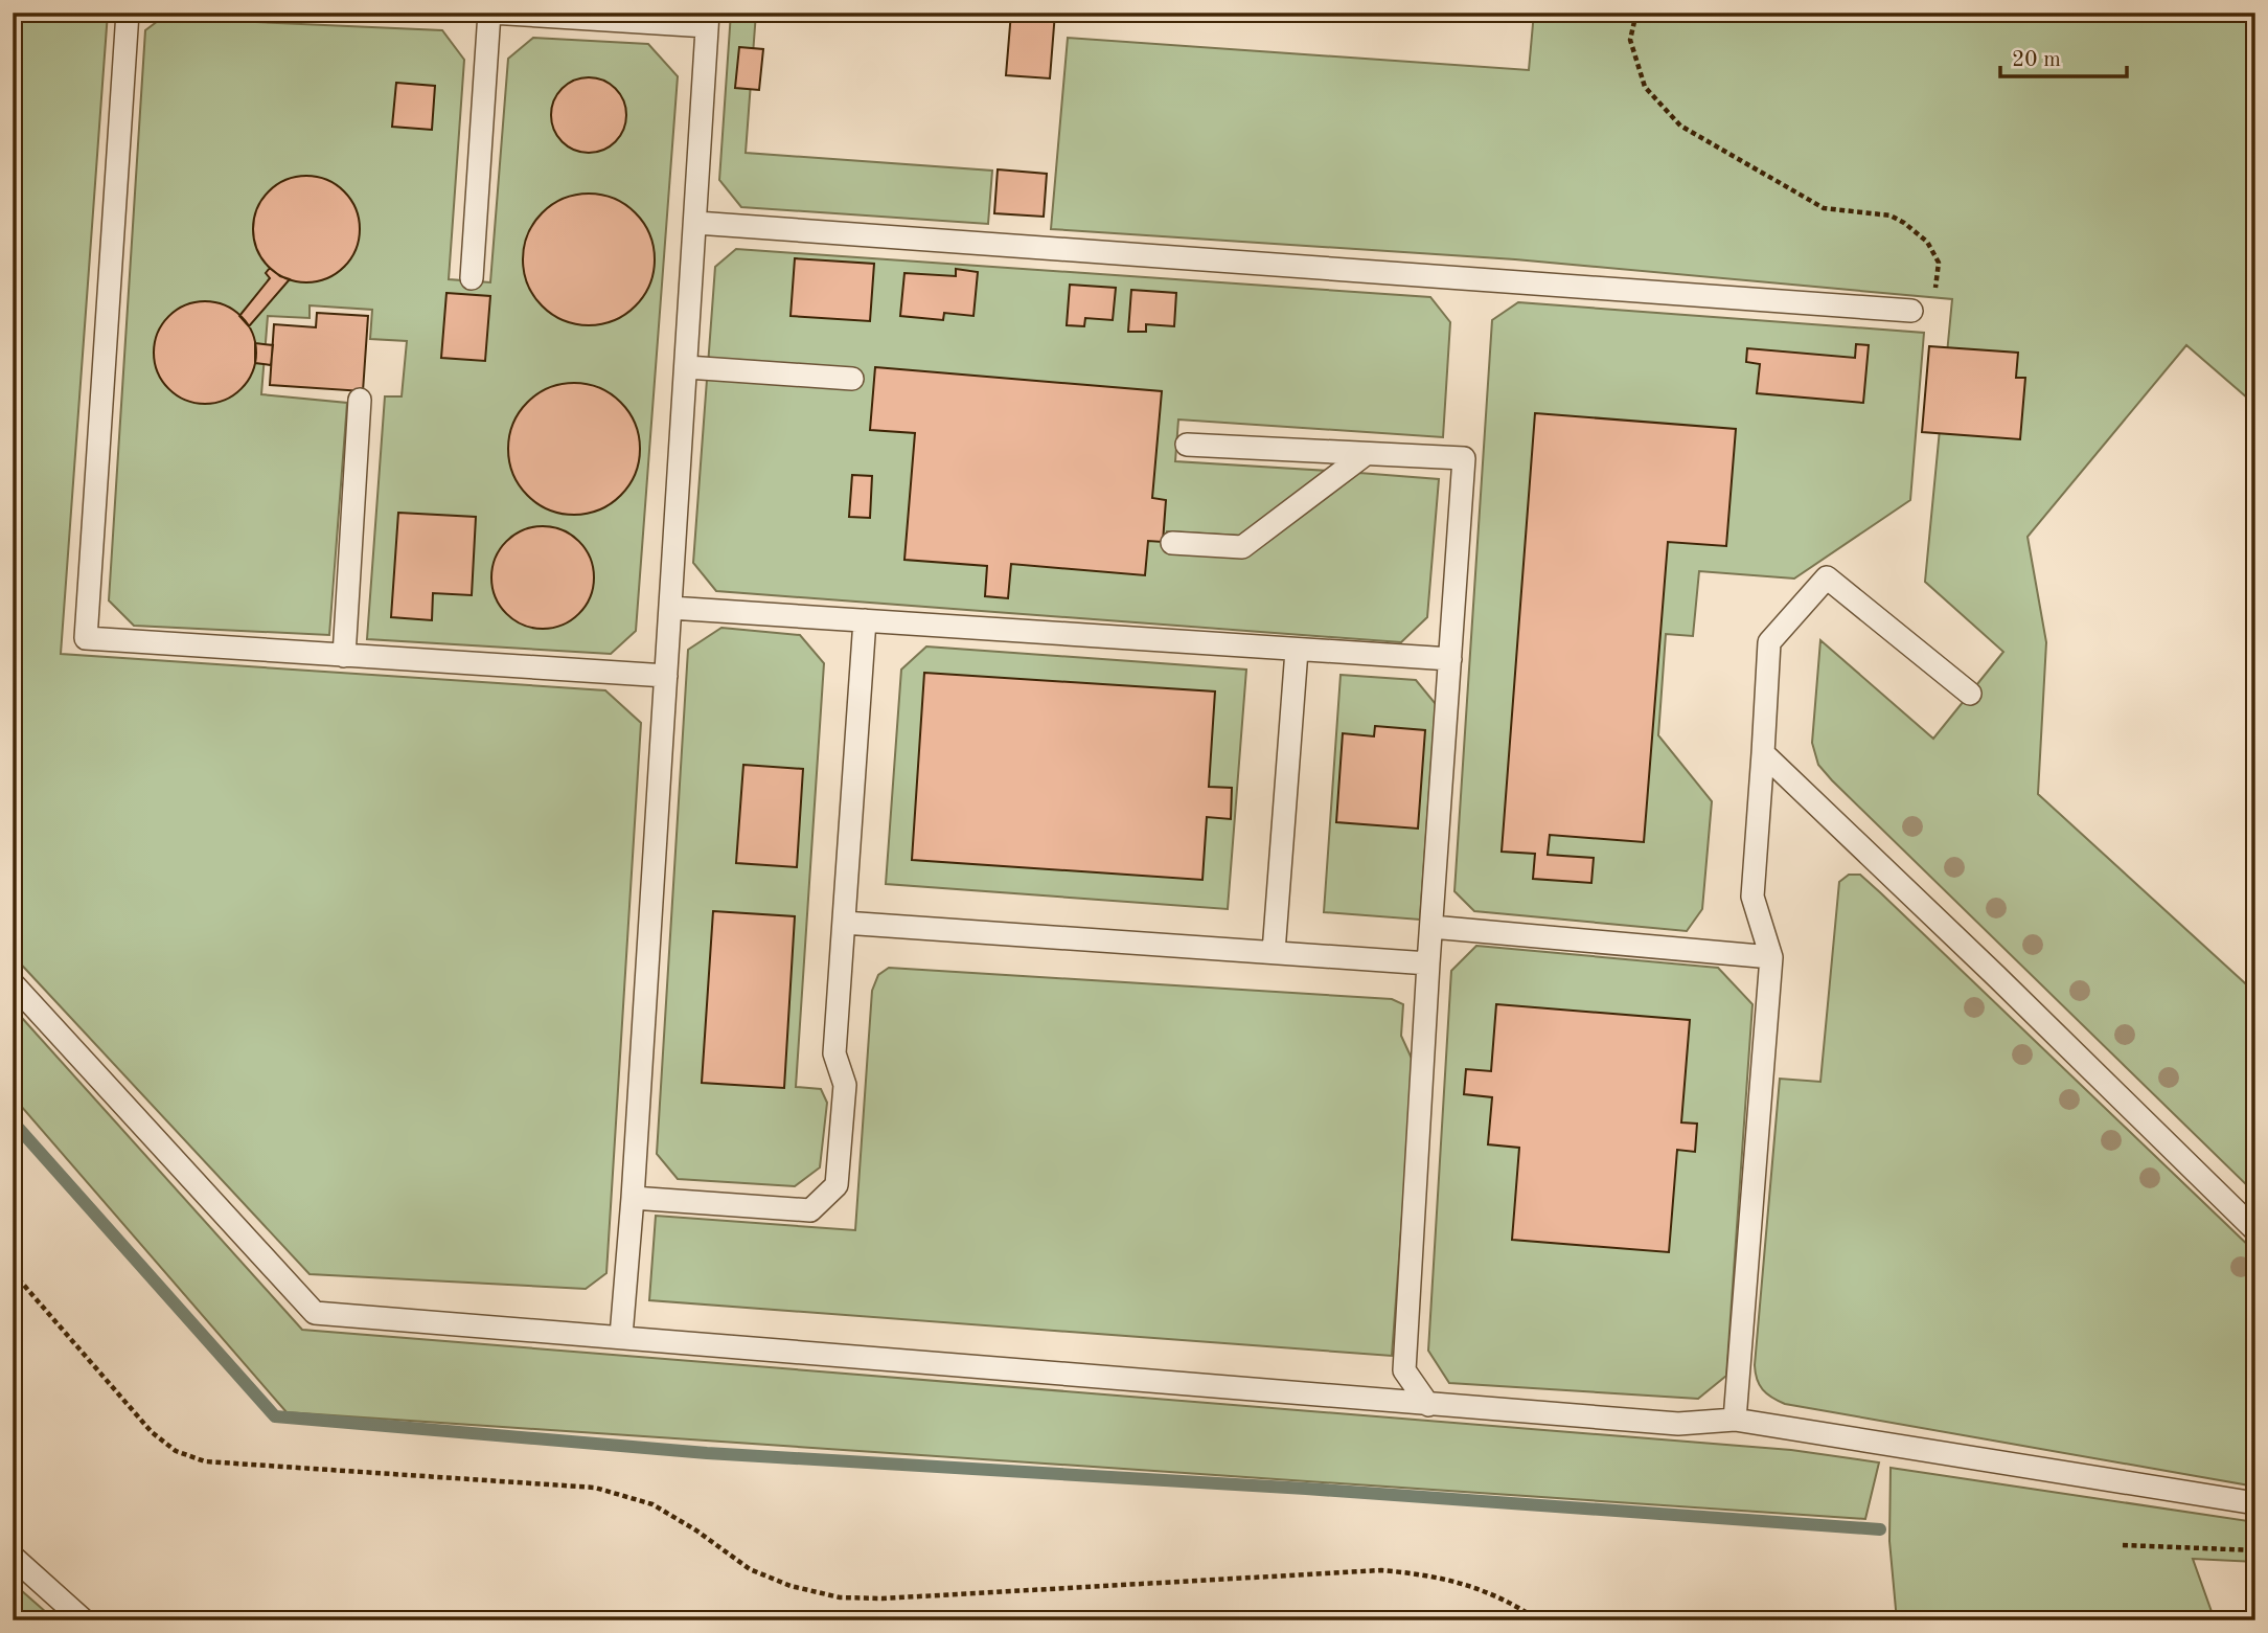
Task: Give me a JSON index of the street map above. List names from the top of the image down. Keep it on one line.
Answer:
{"scale_bar":"20 m"}
